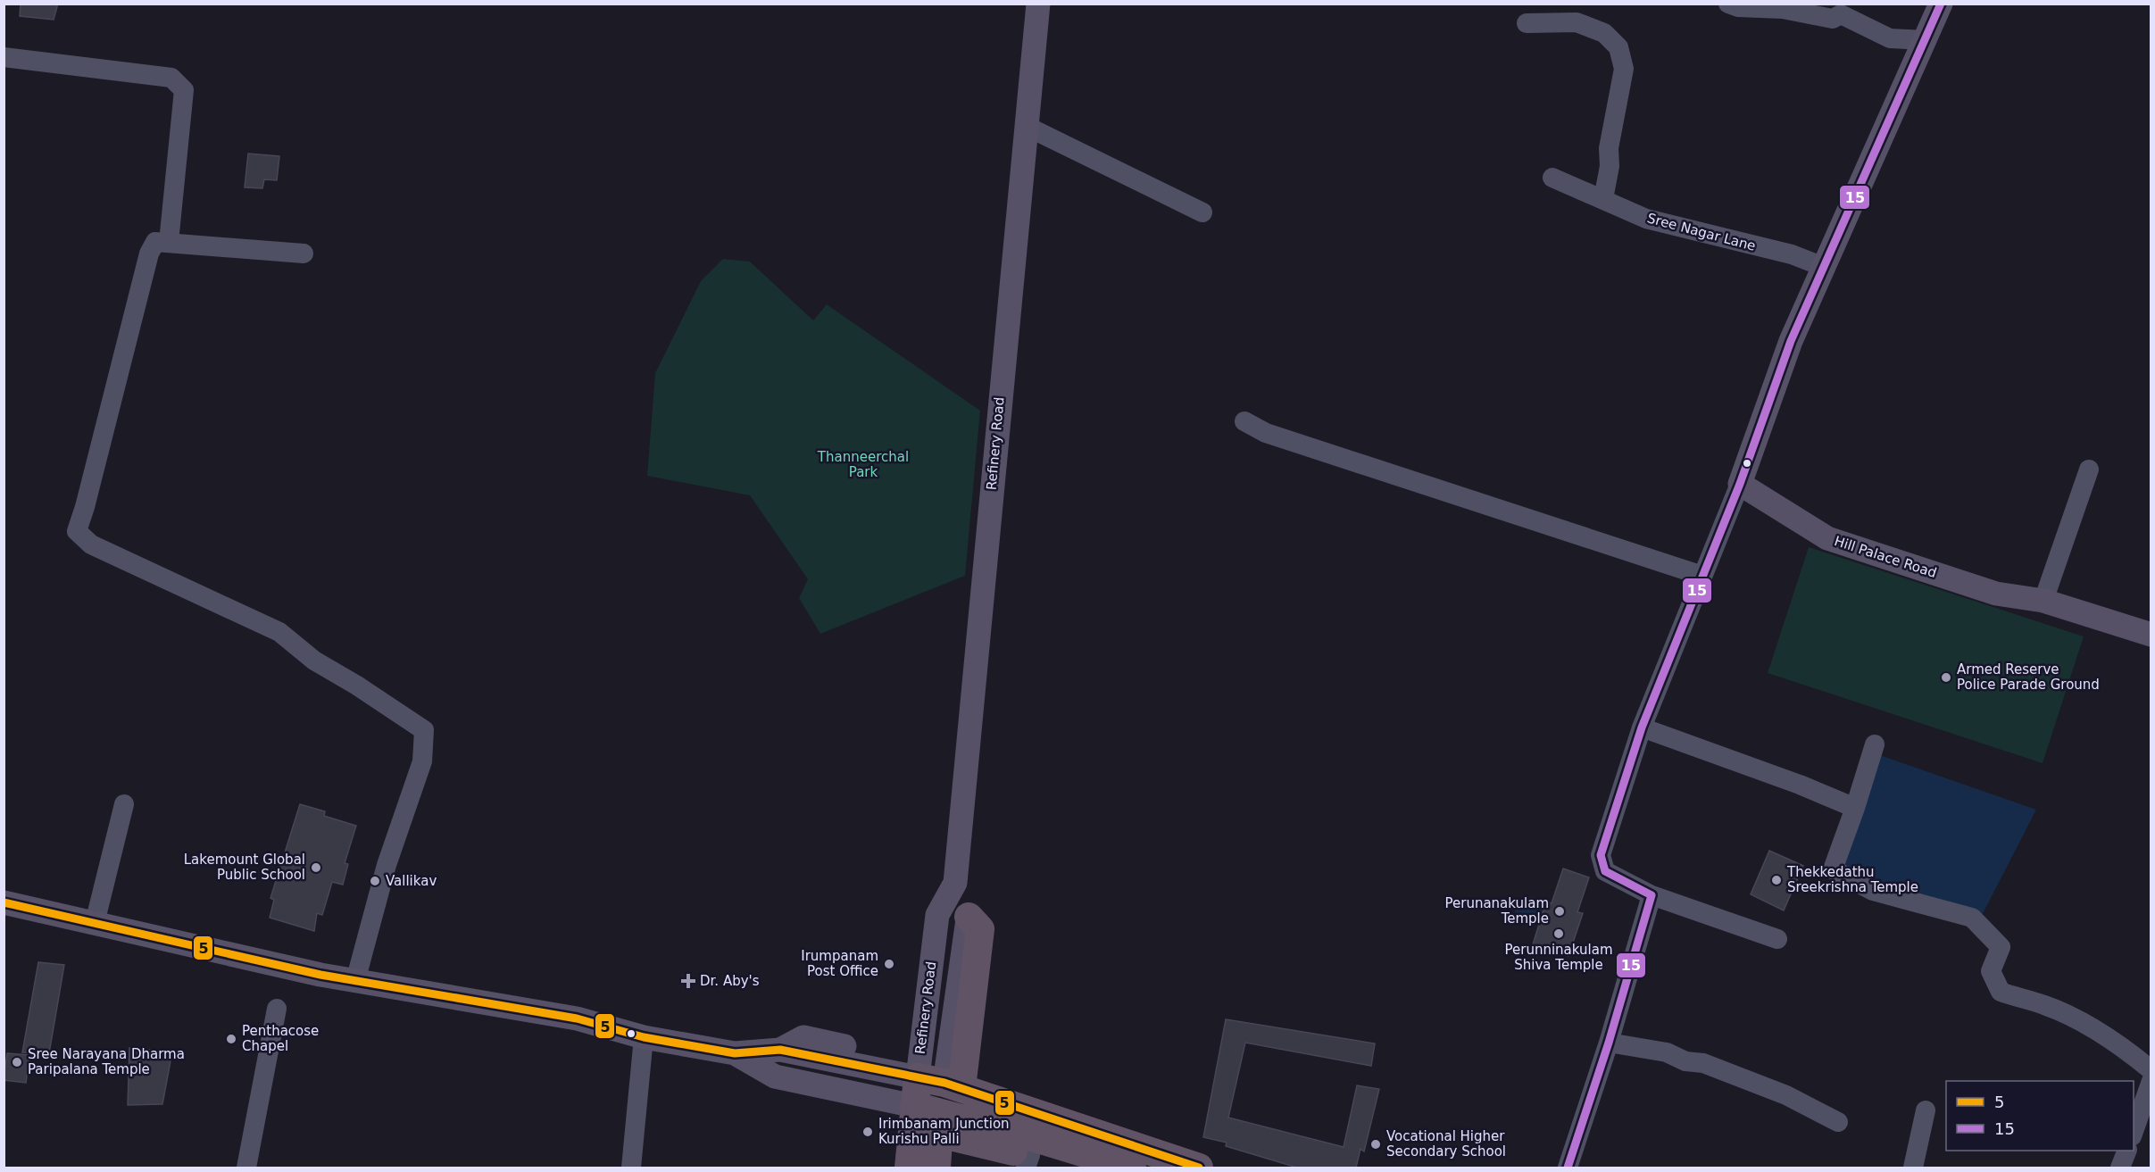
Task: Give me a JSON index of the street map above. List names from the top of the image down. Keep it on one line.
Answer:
{"streets":{"highway":["Refinery Road"],"main road":["Hill Palace Road"],"street":["Sree Nagar Lane"]},"parks":["Thanneerchal Park"],"places":{"other":["Armed Reserve Police Parade Ground","Lakemount Global Public School","Thekkedathu Sreekrishna Temple","Vallikav","Perunanakulam Temple","Perunninakulam Shiva Temple","Irumpanam Post Office","Penthacose Chapel","Sree Narayana Dharma Paripalana Temple","Irimbanam Junction Kurishu Palli","Vocational Higher Secondary School"],"health":["Dr. Aby's"]},"lines":["transit line 15","transit line 5"],"legend":["5","15"]}
